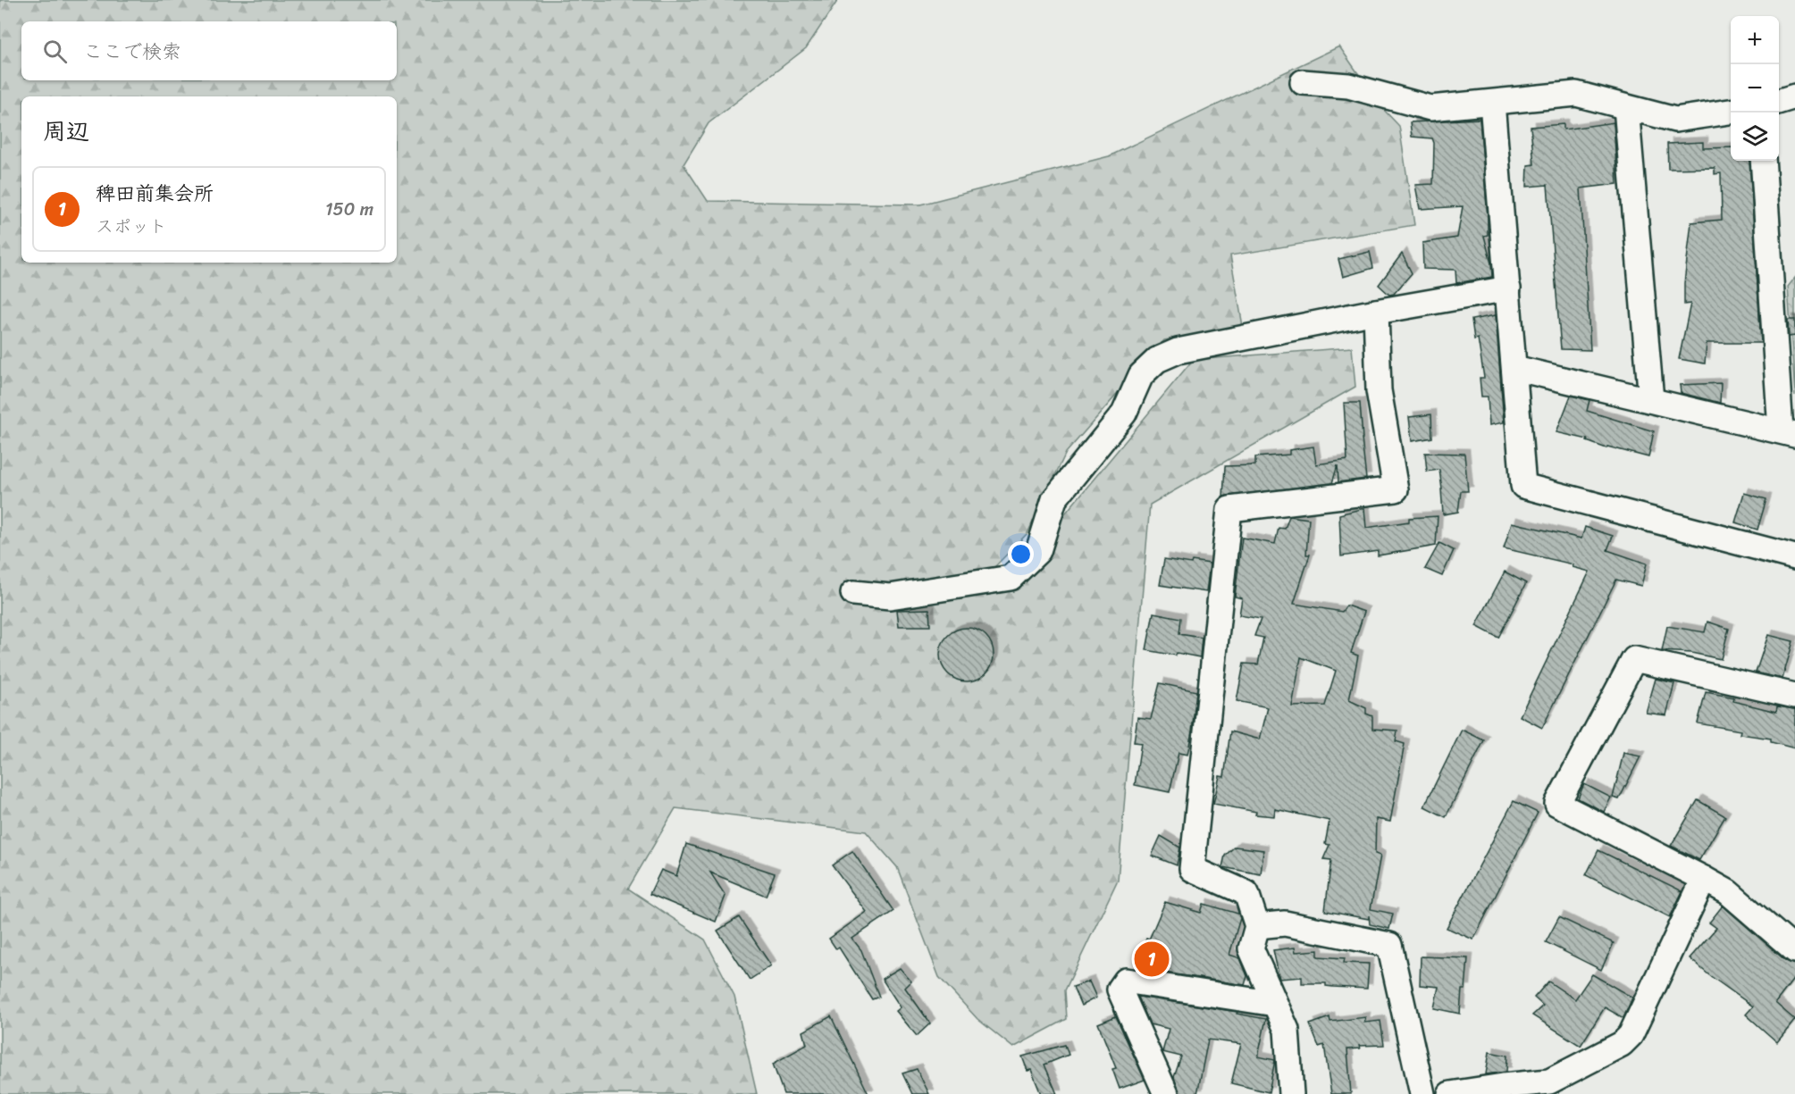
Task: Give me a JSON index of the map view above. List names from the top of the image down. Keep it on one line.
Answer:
{"page":{"map_buttons":["+","−"],"search":"ここで検索","heading":"周辺","list":[{"mark":"1","name":"稗田前集会所","note":"スポット","value":"150 m"}],"pins":"1"}}
